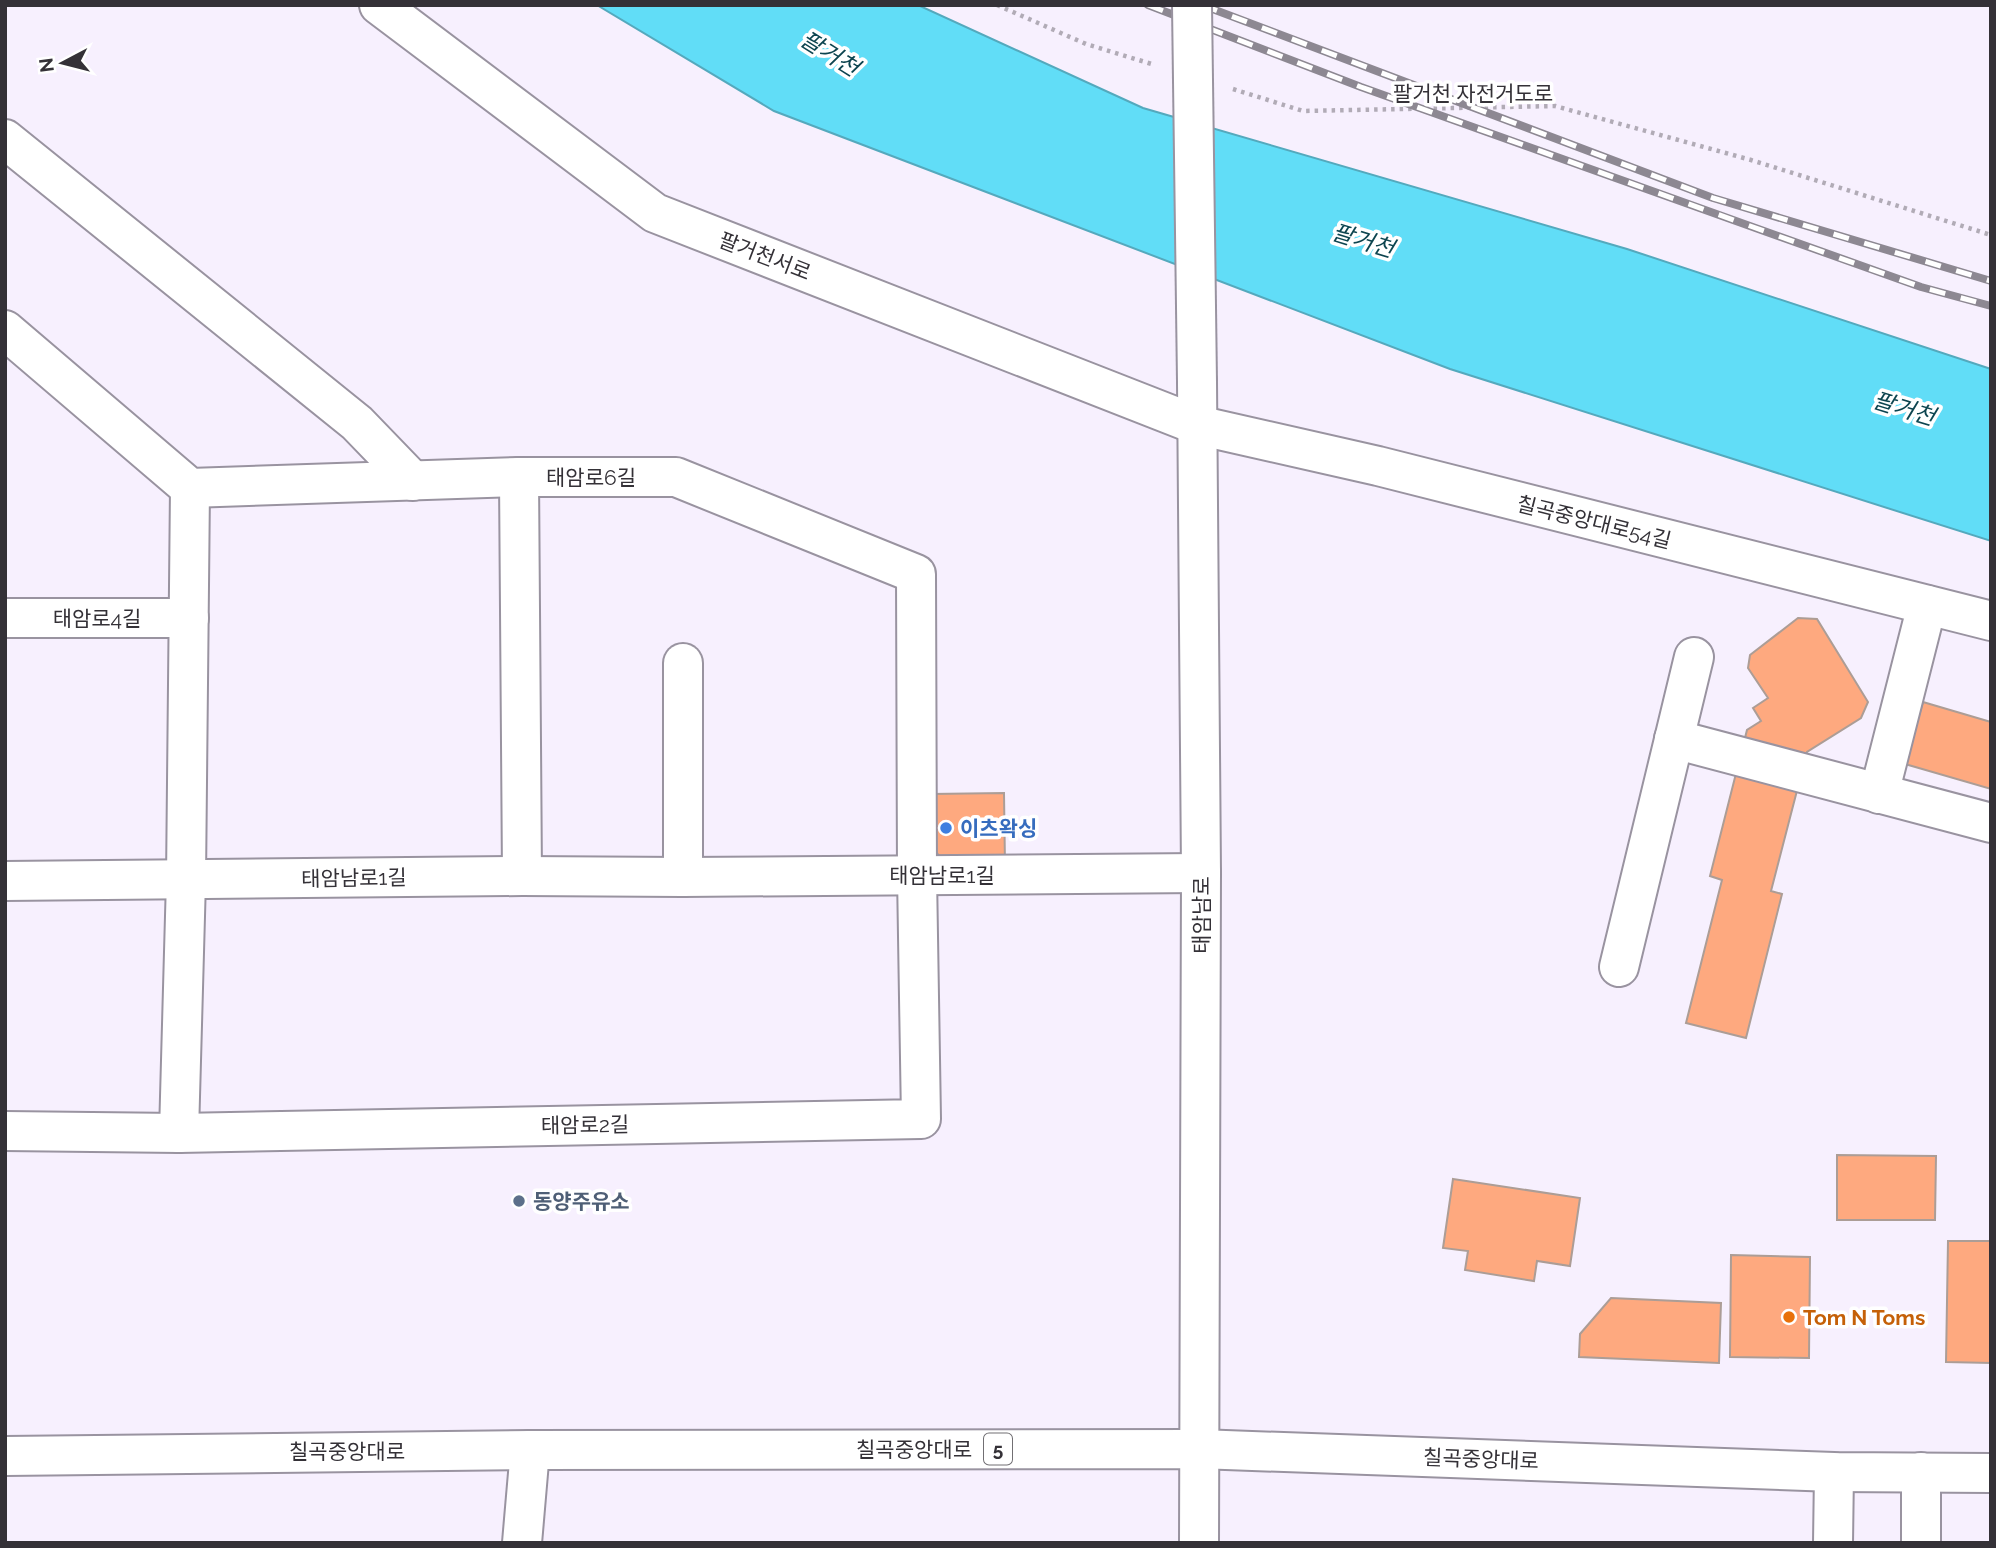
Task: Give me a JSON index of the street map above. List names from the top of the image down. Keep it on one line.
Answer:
{"streets":{"street":["팔거천서로","태암로6길","칠곡중앙대로54길","태암로4길","태암남로1길","태암남로","태암로2길","칠곡중앙대로","5"],"path":["팔거천 자전거도로"]},"crossings":[["팔거천서로","칠곡중앙대로54길"],["팔거천서로","태암남로"],["태암로6길","태암남로1길"],["태암로6길","태암로2길"],["칠곡중앙대로54길","태암남로"],["태암남로1길","태암남로"],["태암남로1길","태암로2길"],["태암남로","칠곡중앙대로"]],"water":["팔거천"],"places":["이츠왁싱","동양주유소","Tom N Toms"],"north":"left"}
